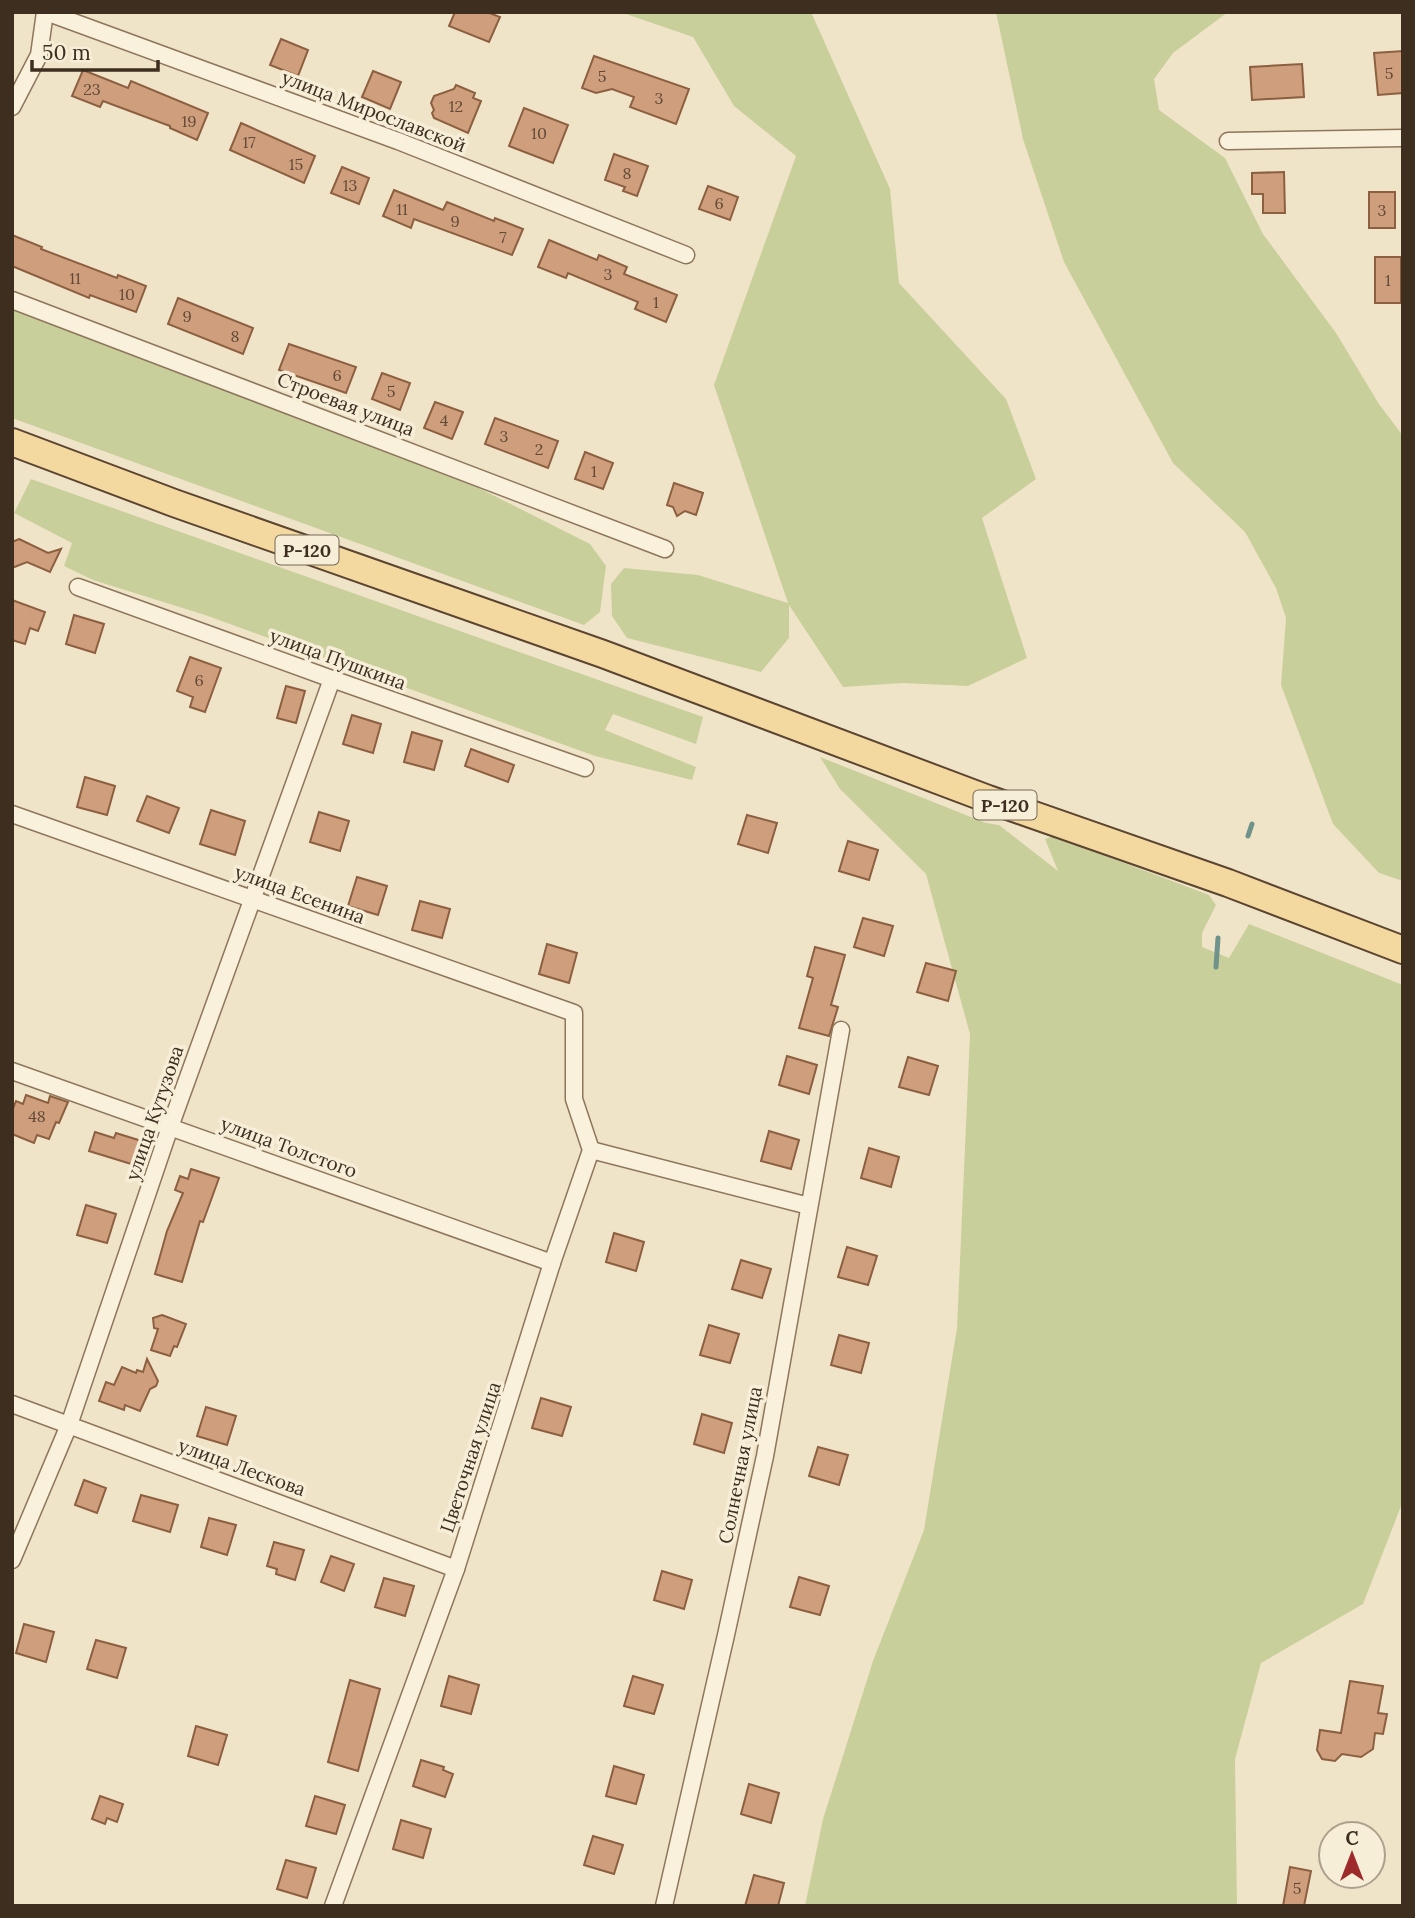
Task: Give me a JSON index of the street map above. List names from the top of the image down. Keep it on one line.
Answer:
{"streets":{"main road":["Р-120"],"street":["улица Мирославской","Строевая улица","улица Пушкина","улица Есенина","улица Кутузова","улица Толстого","Цветочная улица","Солнечная улица","улица Лескова"]},"crossings":[["улица Пушкина","улица Кутузова"],["улица Есенина","улица Кутузова"],["улица Есенина","Цветочная улица"],["улица Кутузова","улица Толстого"],["улица Кутузова","улица Лескова"],["улица Толстого","Цветочная улица"],["Цветочная улица","улица Лескова"]],"house_numbers":["5","5","23","3","12","19","10","17","15","8","13","6","11","3","9","7","3","11","1","10","1","9","8","6","5","4","3","2","1","6","48","5"],"scale_bar":"50 m","north":"top"}
